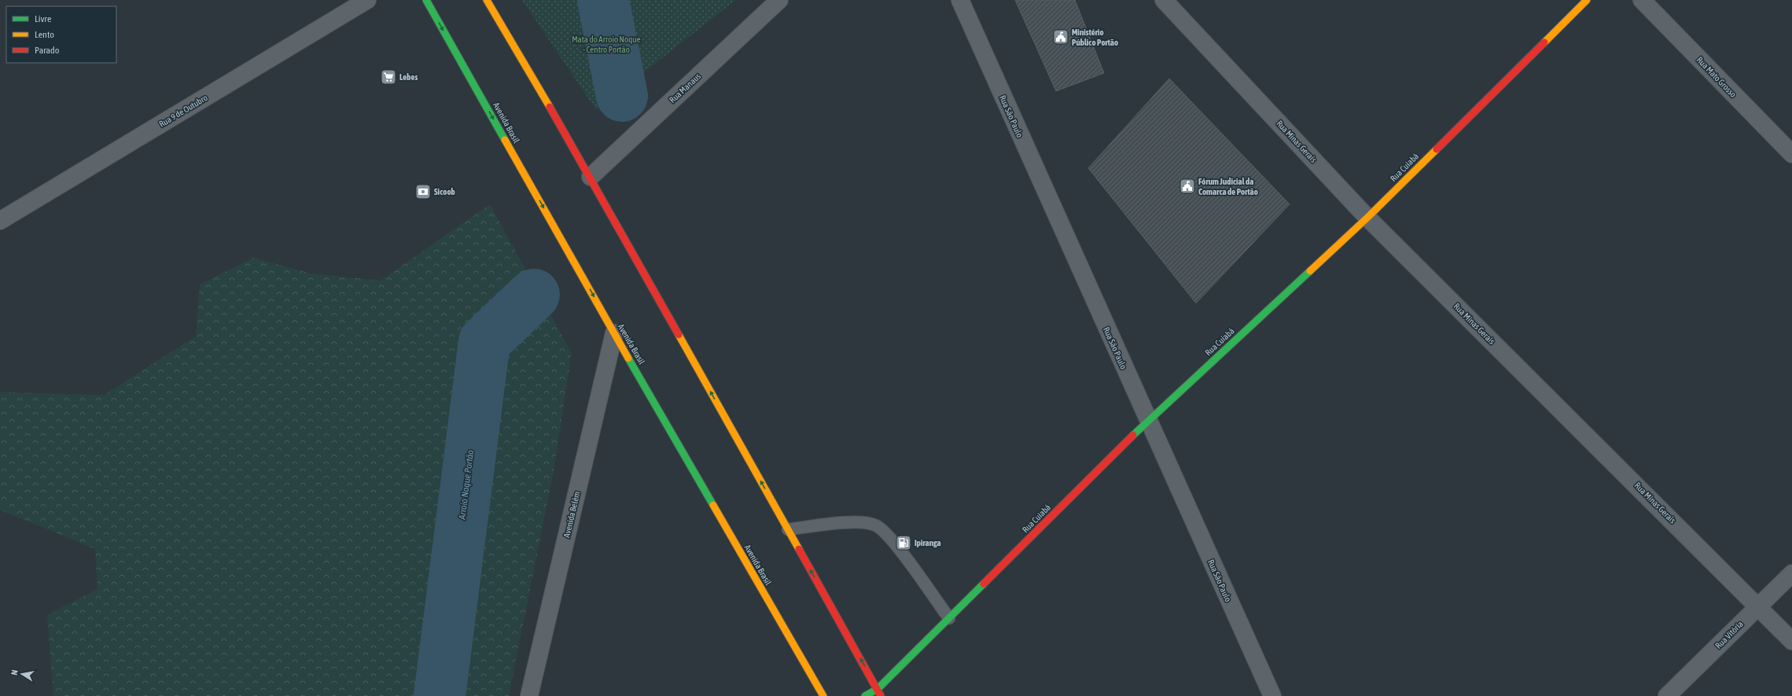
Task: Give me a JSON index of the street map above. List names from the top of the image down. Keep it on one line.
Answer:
{"streets":{"main road":["Avenida Brasil","Rua Cuiabá"],"street":["Rua Mato Grosso","Rua Manaus","Rua 9 de Outubro","Rua São Paulo","Rua Minas Gerais","Avenida Belém","Rua Vitória"]},"crossings":[["Rua São Paulo","Rua Cuiabá"],["Avenida Brasil","Avenida Belém"],["Rua Minas Gerais","Rua Cuiabá"],["Rua Minas Gerais","Rua Vitória"]],"water":["Arroio Noque Portão"],"parks":["Mata do Arroio Noque - Centro Portão"],"places":{"public building":["Ministério Público Portão","Fórum Judicial da Comarca de Portão"],"supermarket":["Lebes"],"bank":["Sicoob"],"fuel station":["Ipiranga"]},"legend":["Livre","Lento","Parado"],"north":"left"}
